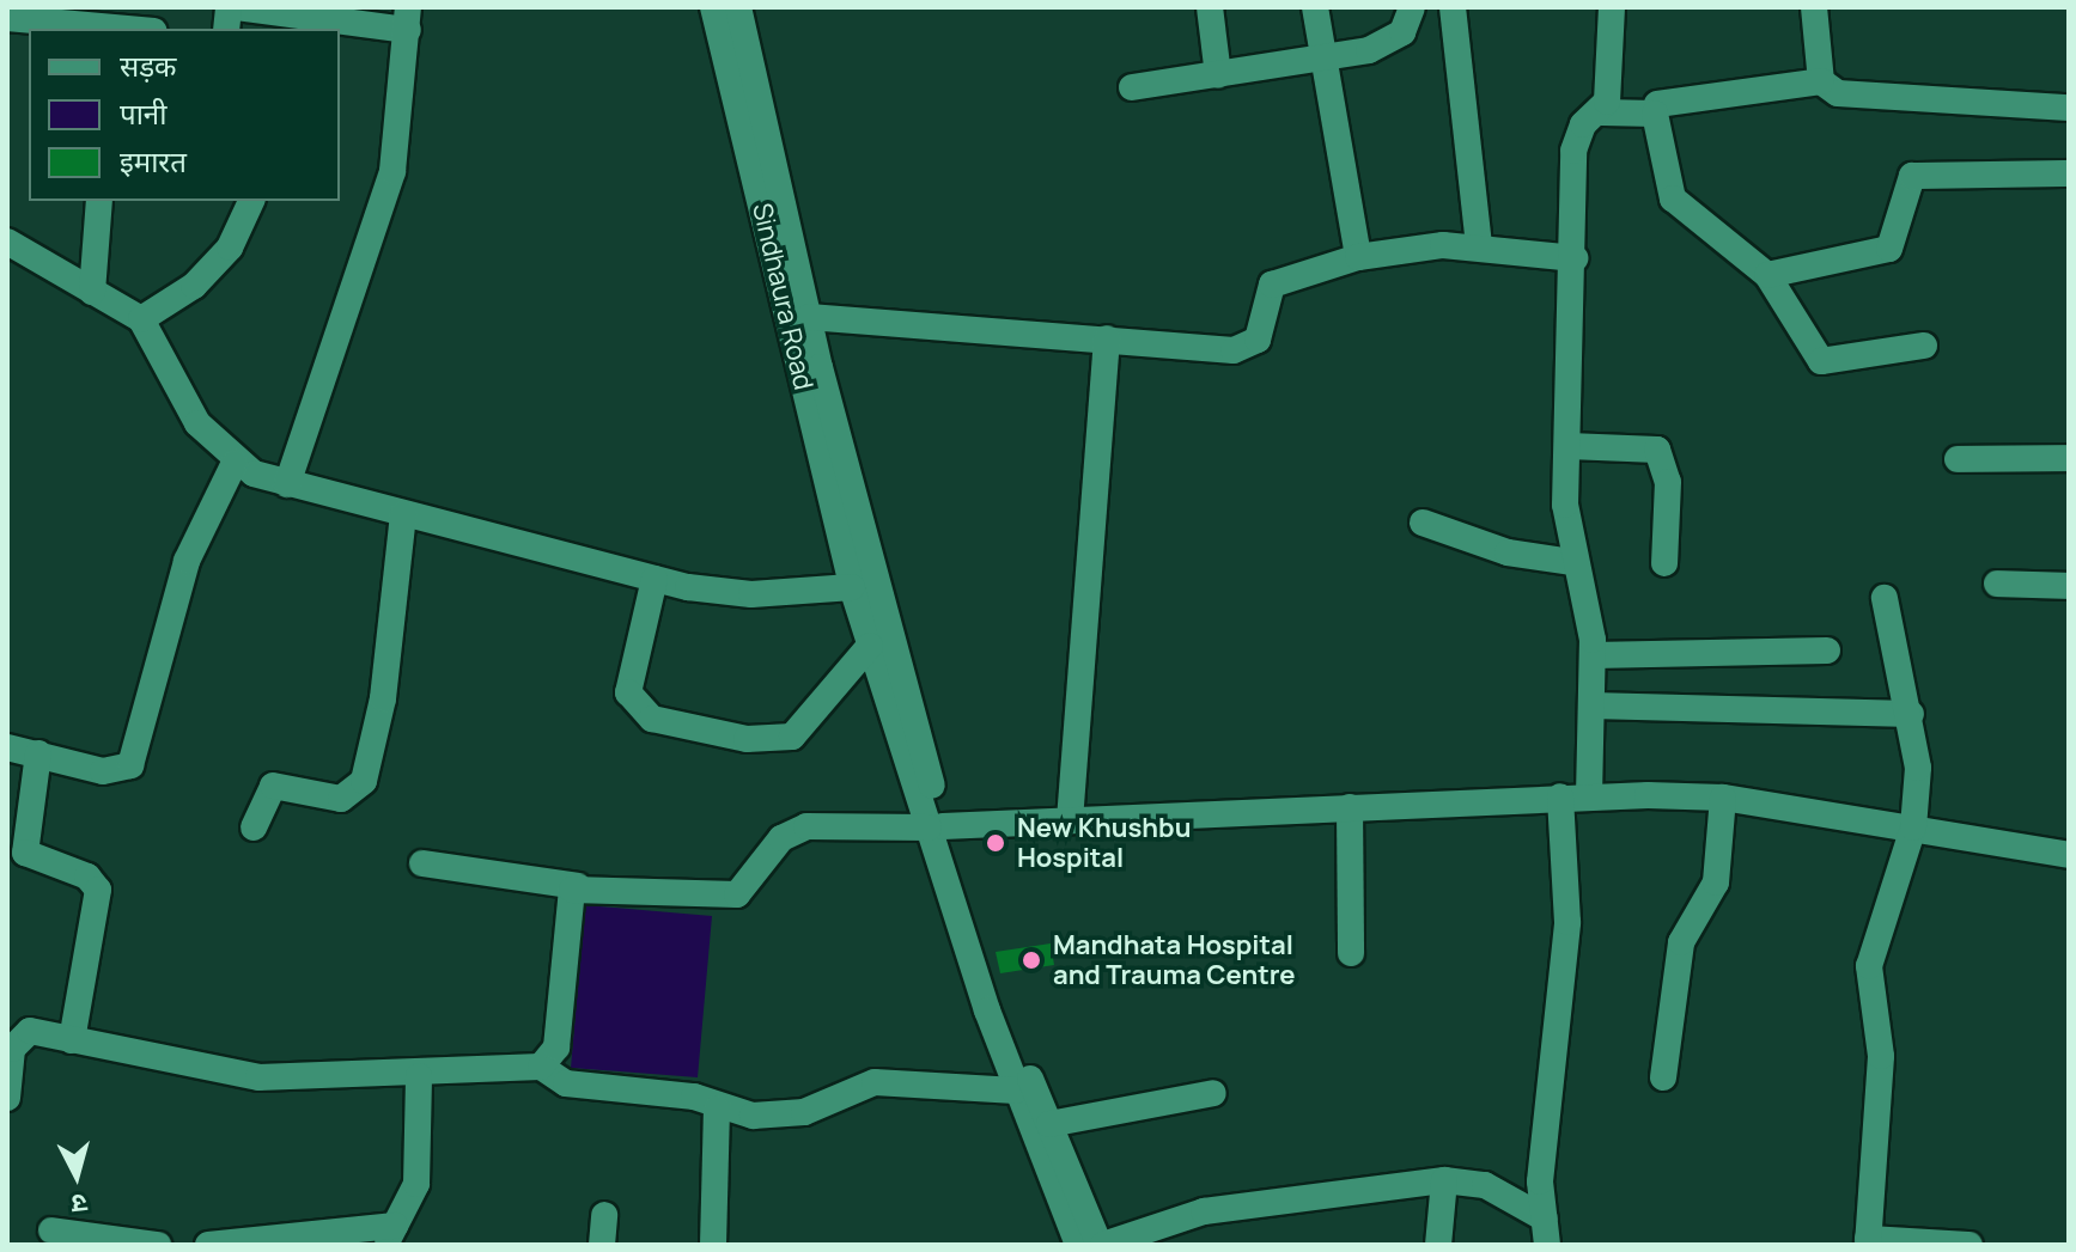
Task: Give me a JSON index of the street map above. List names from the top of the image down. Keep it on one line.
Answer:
{"streets":{"street":["Sindhaura Road"]},"places":["New Khushbu Hospital","Mandhata Hospital and Trauma Centre"],"legend":["सड़क","पानी","इमारत"],"north":"bottom"}
